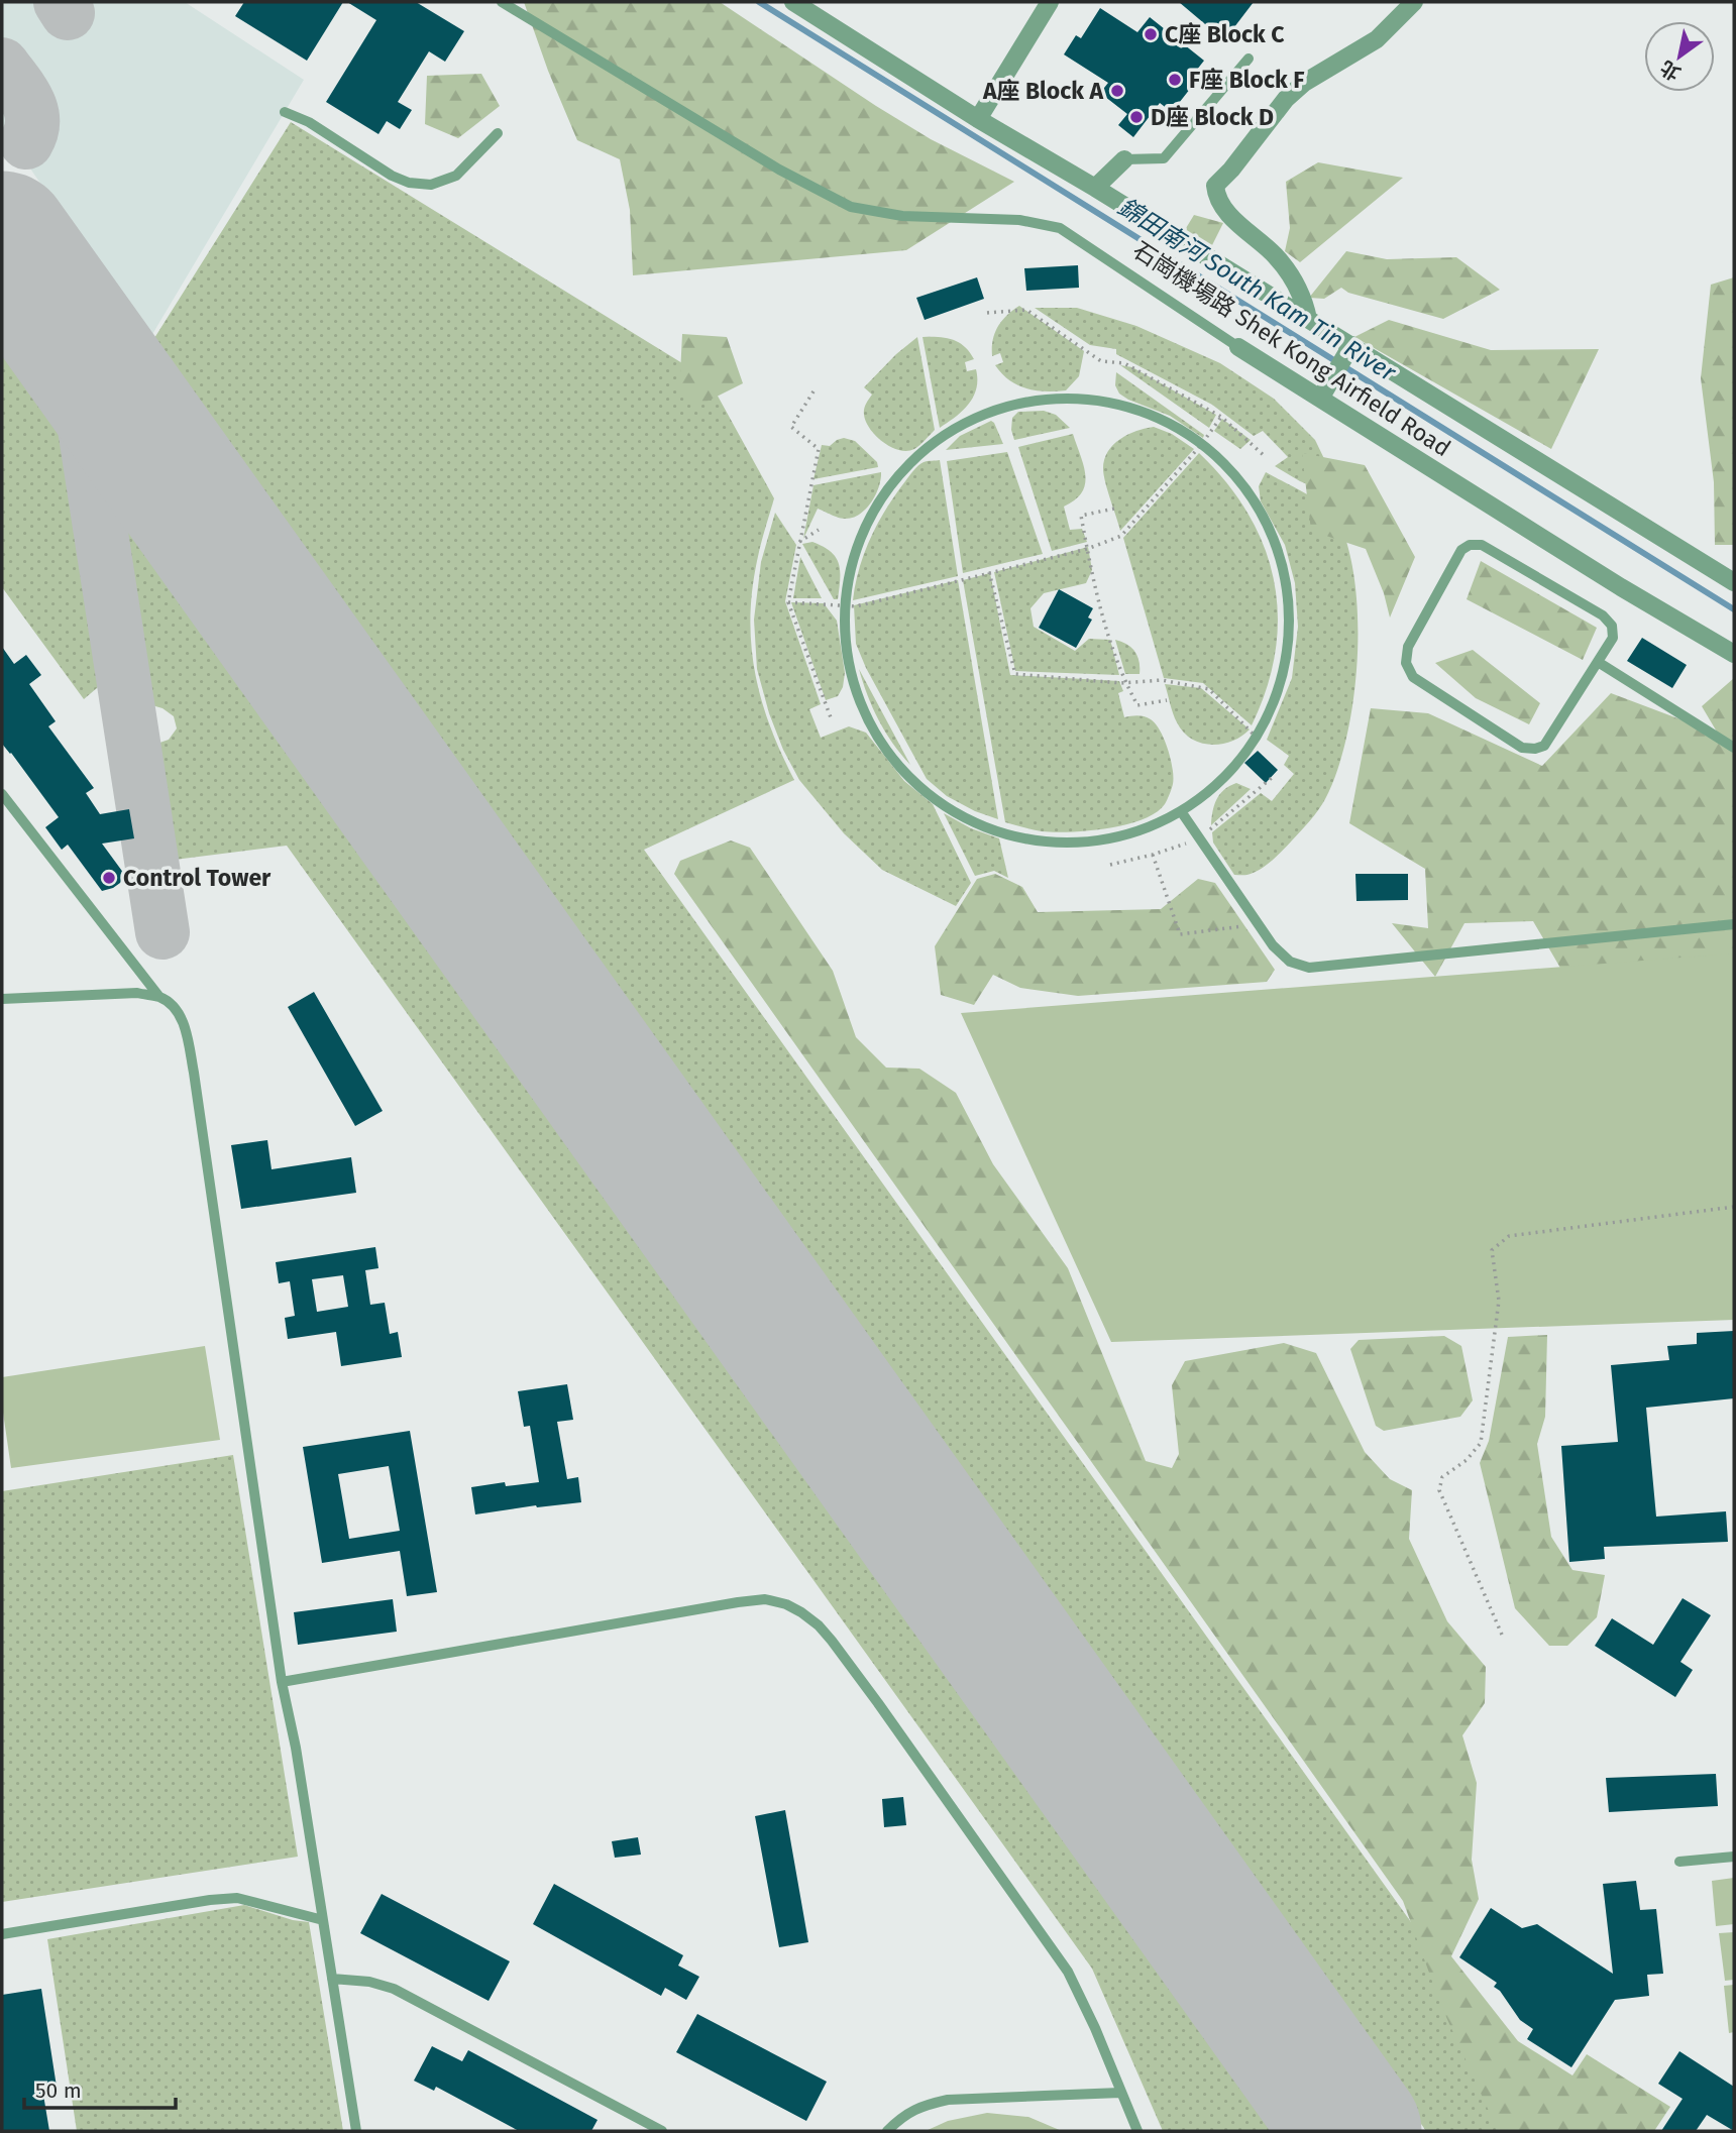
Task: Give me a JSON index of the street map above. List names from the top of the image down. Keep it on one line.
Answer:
{"streets":{"street":["石崗機場路 Shek Kong Airfield Road"]},"water":["錦田南河 South Kam Tin River"],"places":["C座 Block C","F座 Block F","A座 Block A","D座 Block D","Control Tower"],"scale_bar":"50 m","north":"bottom left"}
